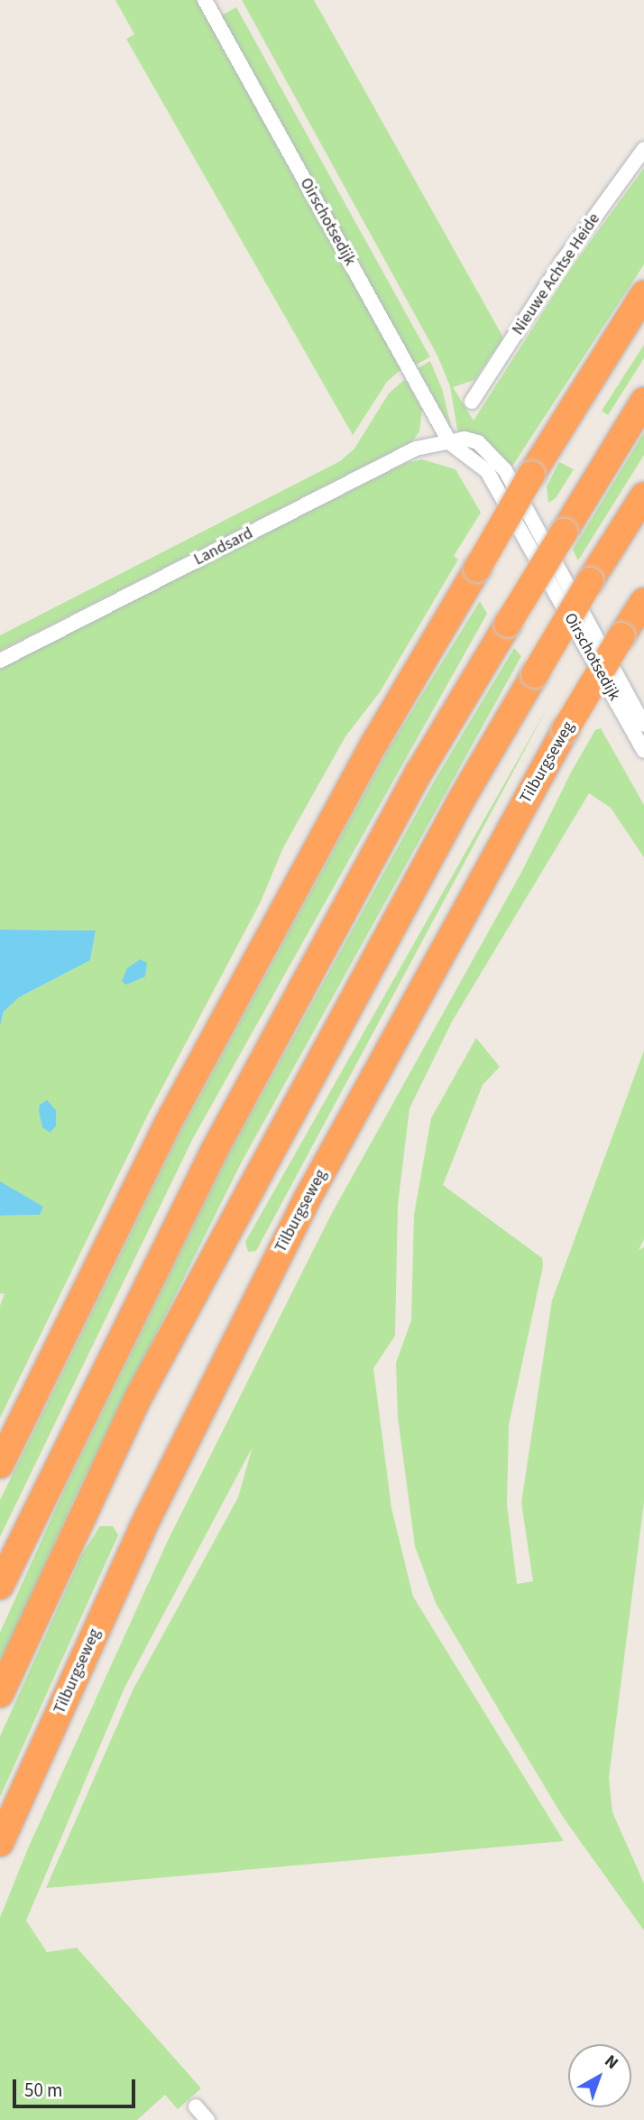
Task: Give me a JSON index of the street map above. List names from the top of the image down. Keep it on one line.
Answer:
{"streets":{"highway":["Tilburgseweg"],"street":["Oirschotsedijk","Nieuwe Achtse Heide","Landsard"]},"crossings":[["Oirschotsedijk","Landsard"]],"scale_bar":"50 m","north":"top right"}
